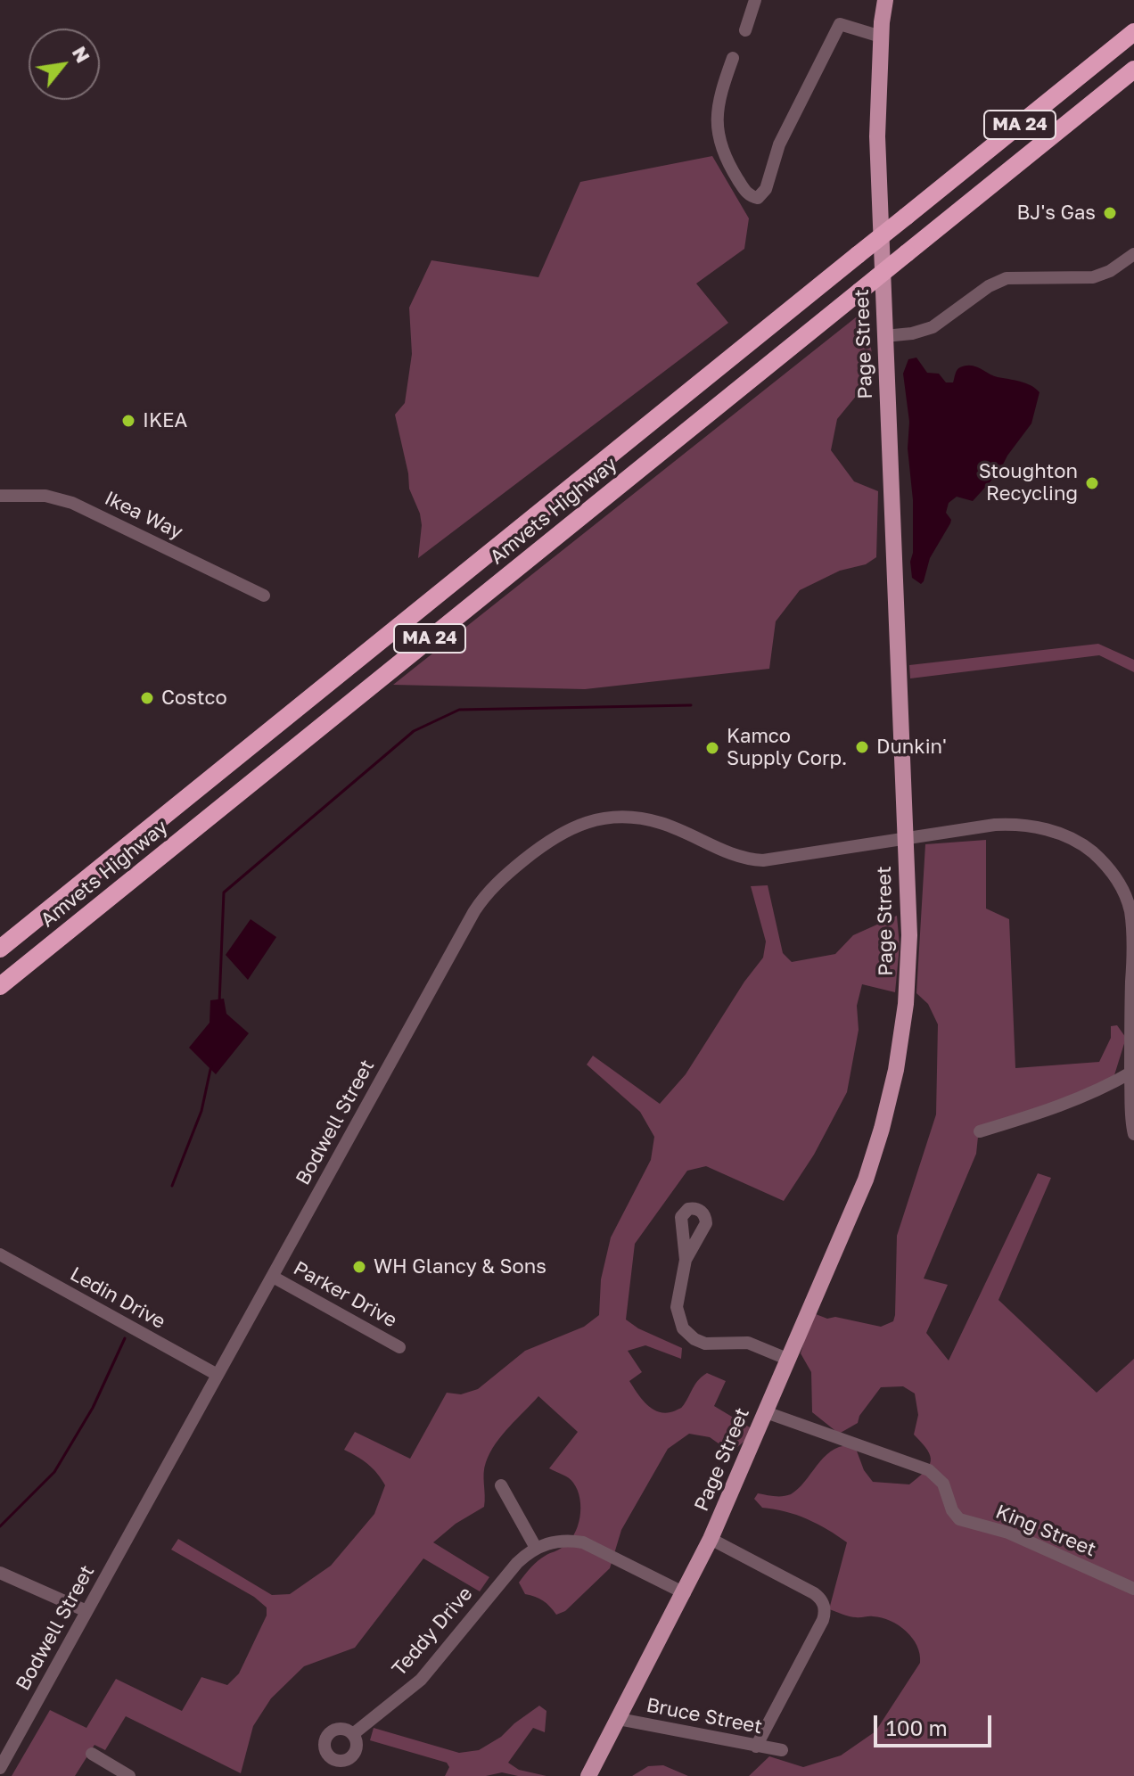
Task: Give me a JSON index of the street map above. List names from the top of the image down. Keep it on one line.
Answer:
{"streets":{"highway":["MA 24","Amvets Highway"],"main road":["Page Street"],"street":["Ikea Way","Bodwell Street","Parker Drive","Ledin Drive","King Street","Teddy Drive","Bruce Street"]},"crossings":[["Page Street","Bodwell Street"],["Page Street","King Street"],["Page Street","Bruce Street"],["Bodwell Street","Parker Drive"],["Bodwell Street","Ledin Drive"]],"places":["BJ's Gas","IKEA","Stoughton Recycling","Costco","Dunkin'","Kamco Supply Corp.","WH Glancy & Sons"],"scale_bar":"100 m","north":"top right"}
